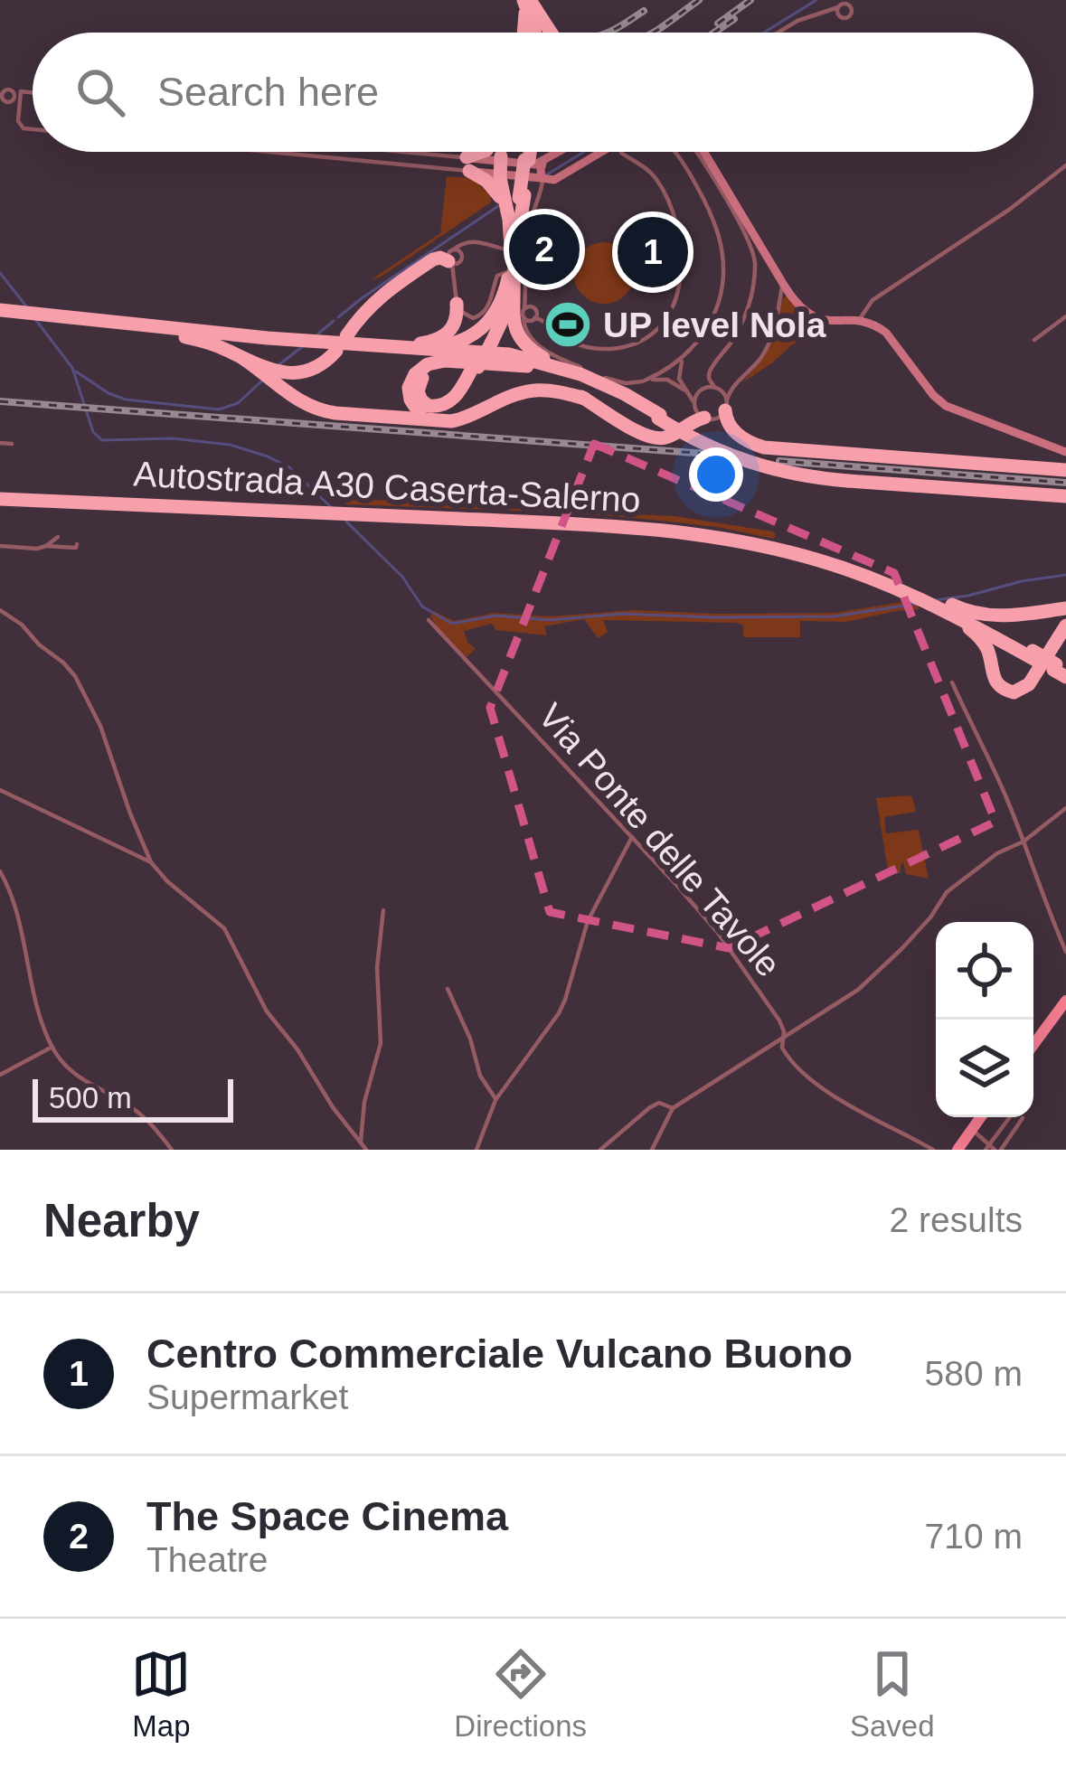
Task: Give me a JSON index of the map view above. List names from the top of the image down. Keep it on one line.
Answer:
{"streets":{"highway":["Autostrada A30 Caserta-Salerno"],"street":["Via Ponte delle Tavole"]},"places":{"sports":["UP level Nola"]},"scale_bar":"500 m","page":{"search":"Search here","pins":["2","1"],"scale":"500 m","heading":["Nearby","2 results"],"list":[{"mark":"1","name":"Centro Commerciale Vulcano Buono","note":"Supermarket","value":"580 m"},{"mark":"2","name":"The Space Cinema","note":"Theatre","value":"710 m"}],"nav":["Map","Directions","Saved"]}}
